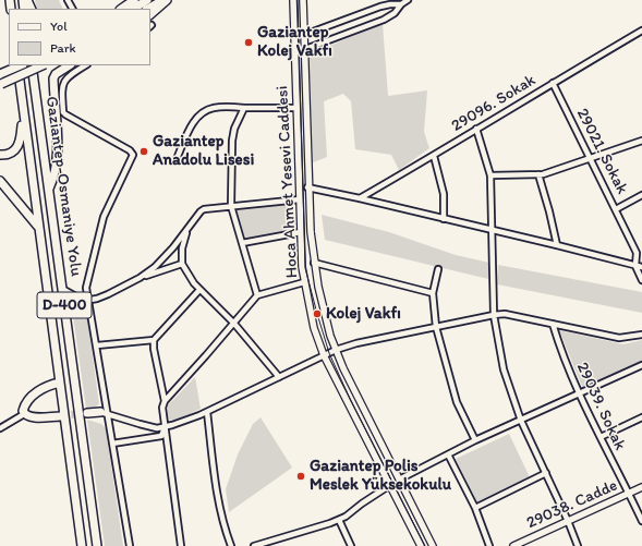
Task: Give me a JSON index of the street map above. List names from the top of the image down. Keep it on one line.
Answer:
{"streets":{"highway":["Gaziantep-Osmaniye Yolu","D-400"],"street":["29096. Sokak","29021. Sokak","Hoca Ahmet Yesevi Caddesi","29039. Sokak","29038. Cadde"]},"crossings":[["29096. Sokak","29021. Sokak"],["29039. Sokak","29038. Cadde"]],"places":["Gaziantep Kolej Vakfı","Gaziantep Anadolu Lisesi","Kolej Vakfı","Gaziantep Polis Meslek Yüksekokulu"],"legend":["Yol","Park"]}
